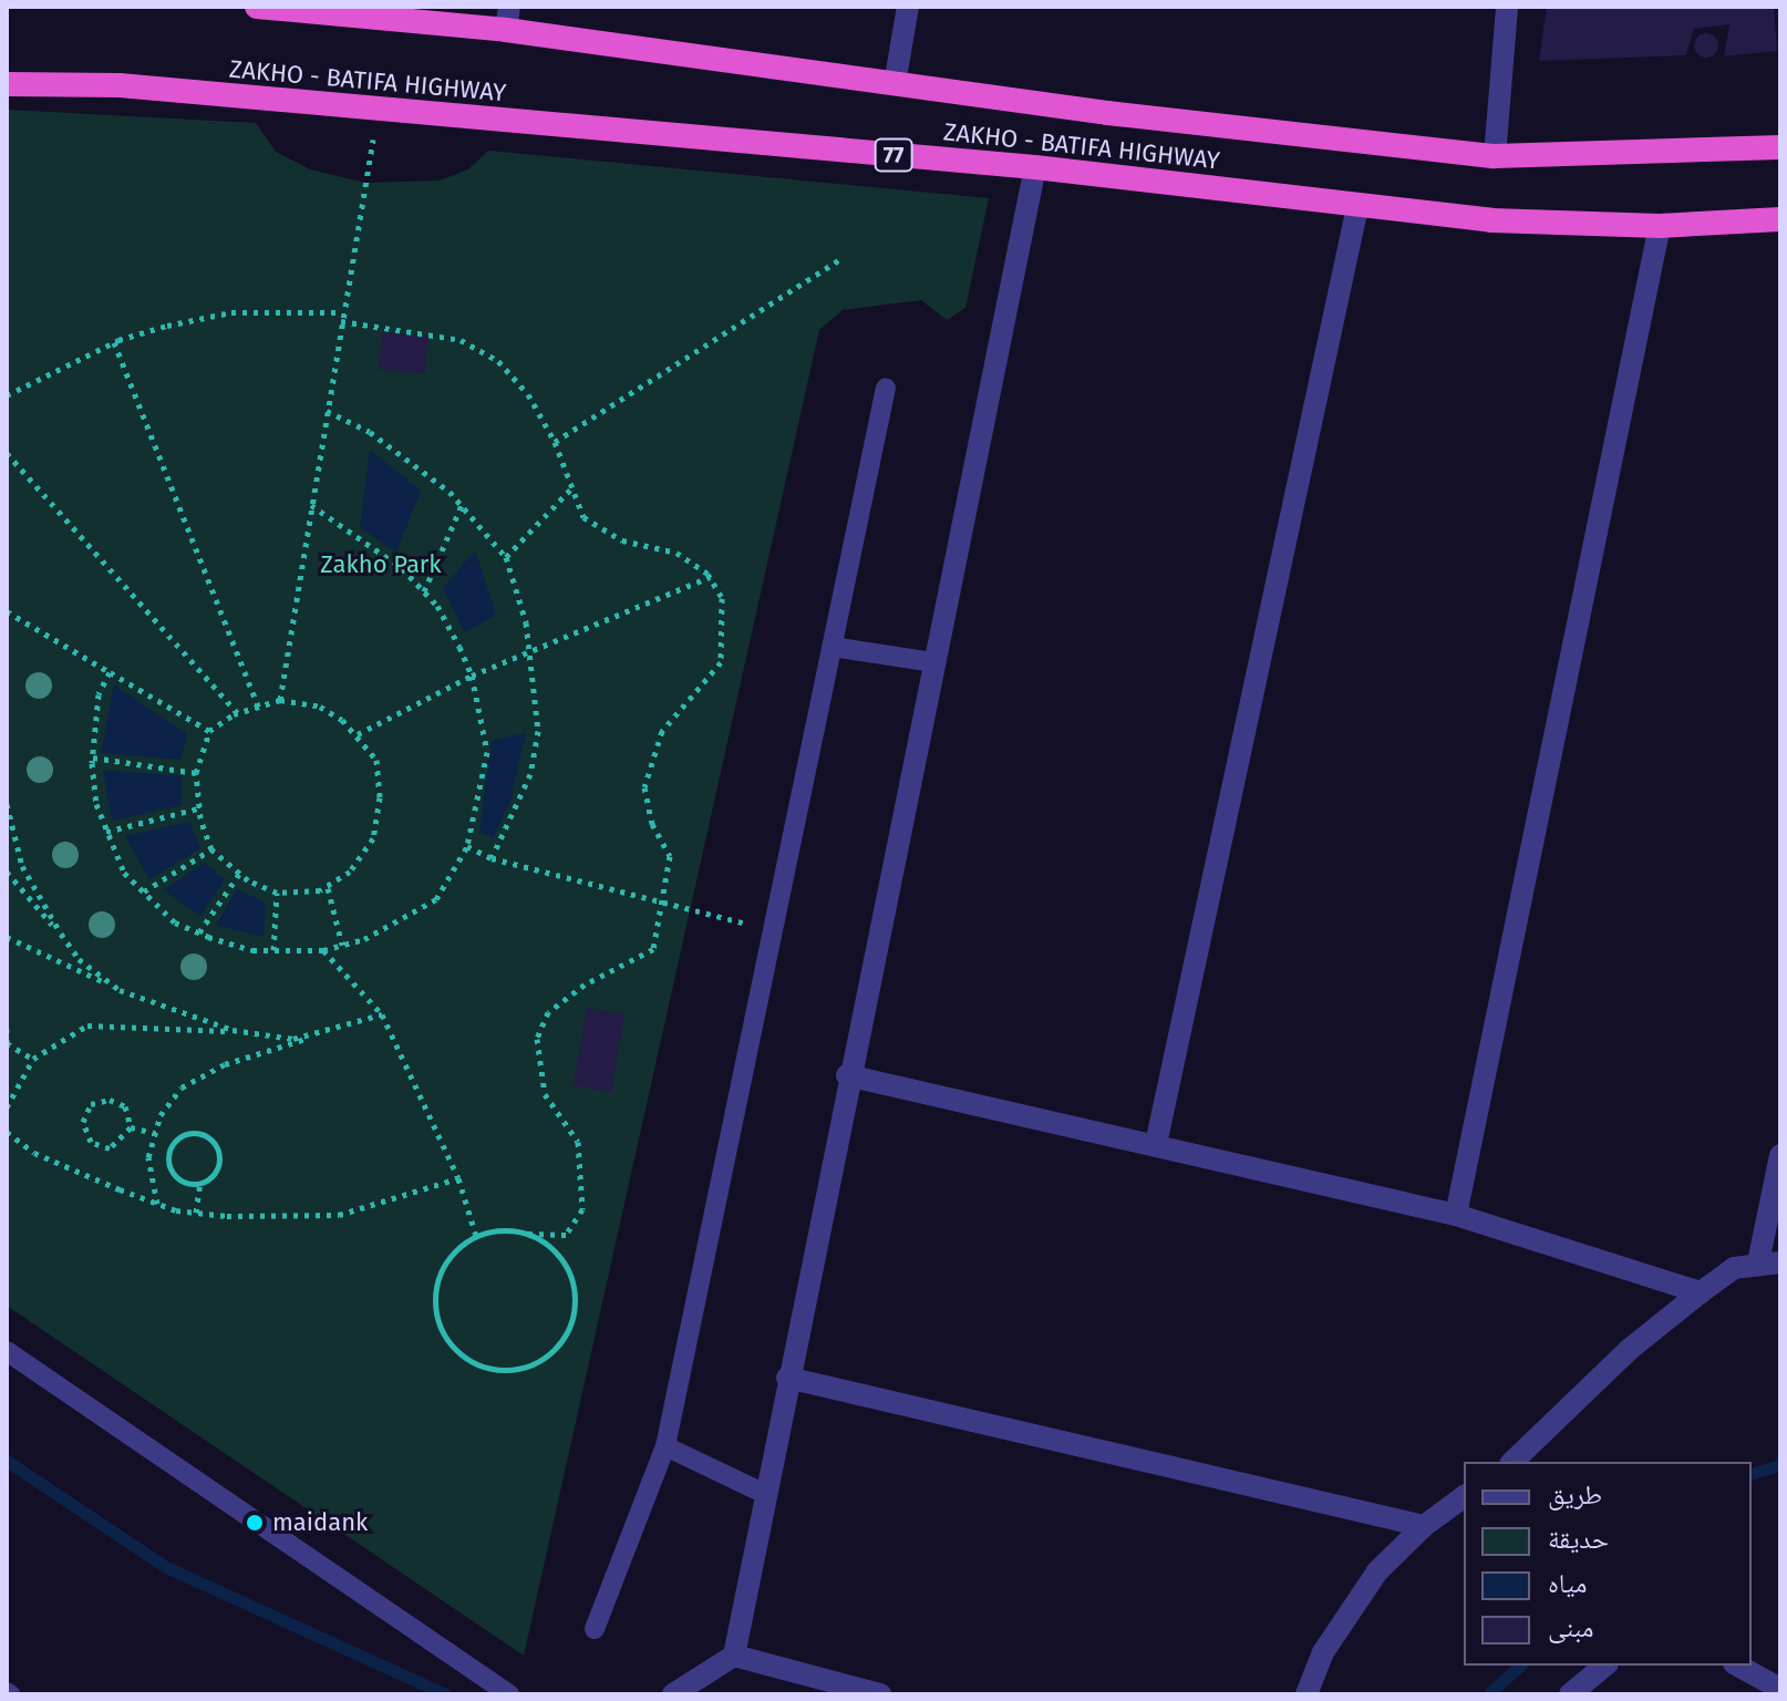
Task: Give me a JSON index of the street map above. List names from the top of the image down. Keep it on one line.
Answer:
{"streets":{"highway":["ZAKHO - BATIFA HIGHWAY","77"]},"parks":["Zakho Park"],"places":["maidank"],"legend":["طريق","حديقة","مياه","مبنى"]}
